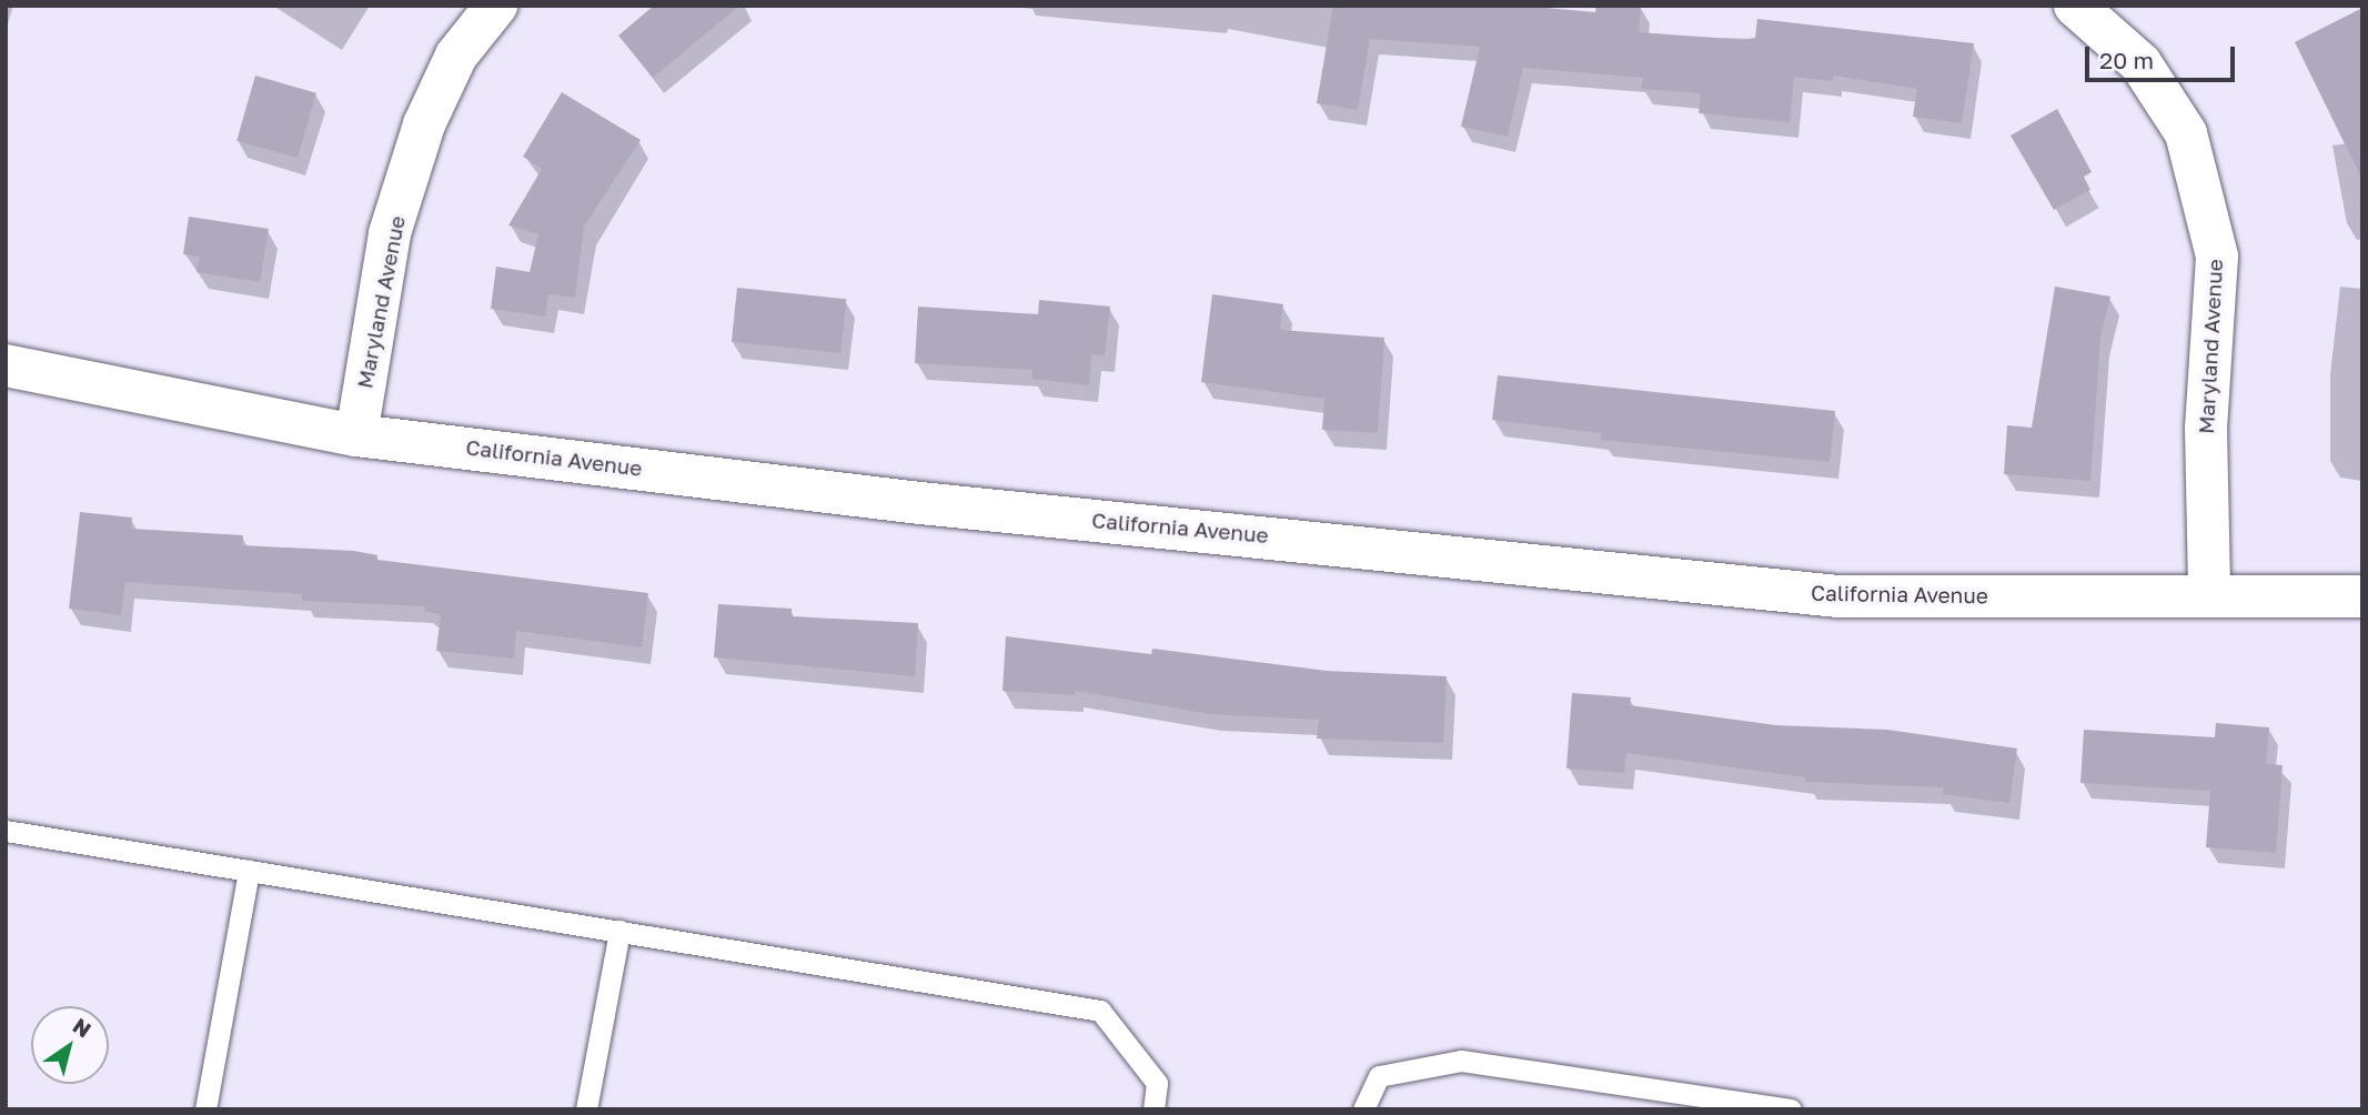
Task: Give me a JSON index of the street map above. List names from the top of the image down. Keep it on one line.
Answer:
{"streets":{"street":["Maryland Avenue","California Avenue"]},"crossings":[["Maryland Avenue","California Avenue"]],"scale_bar":"20 m","north":"top right"}
